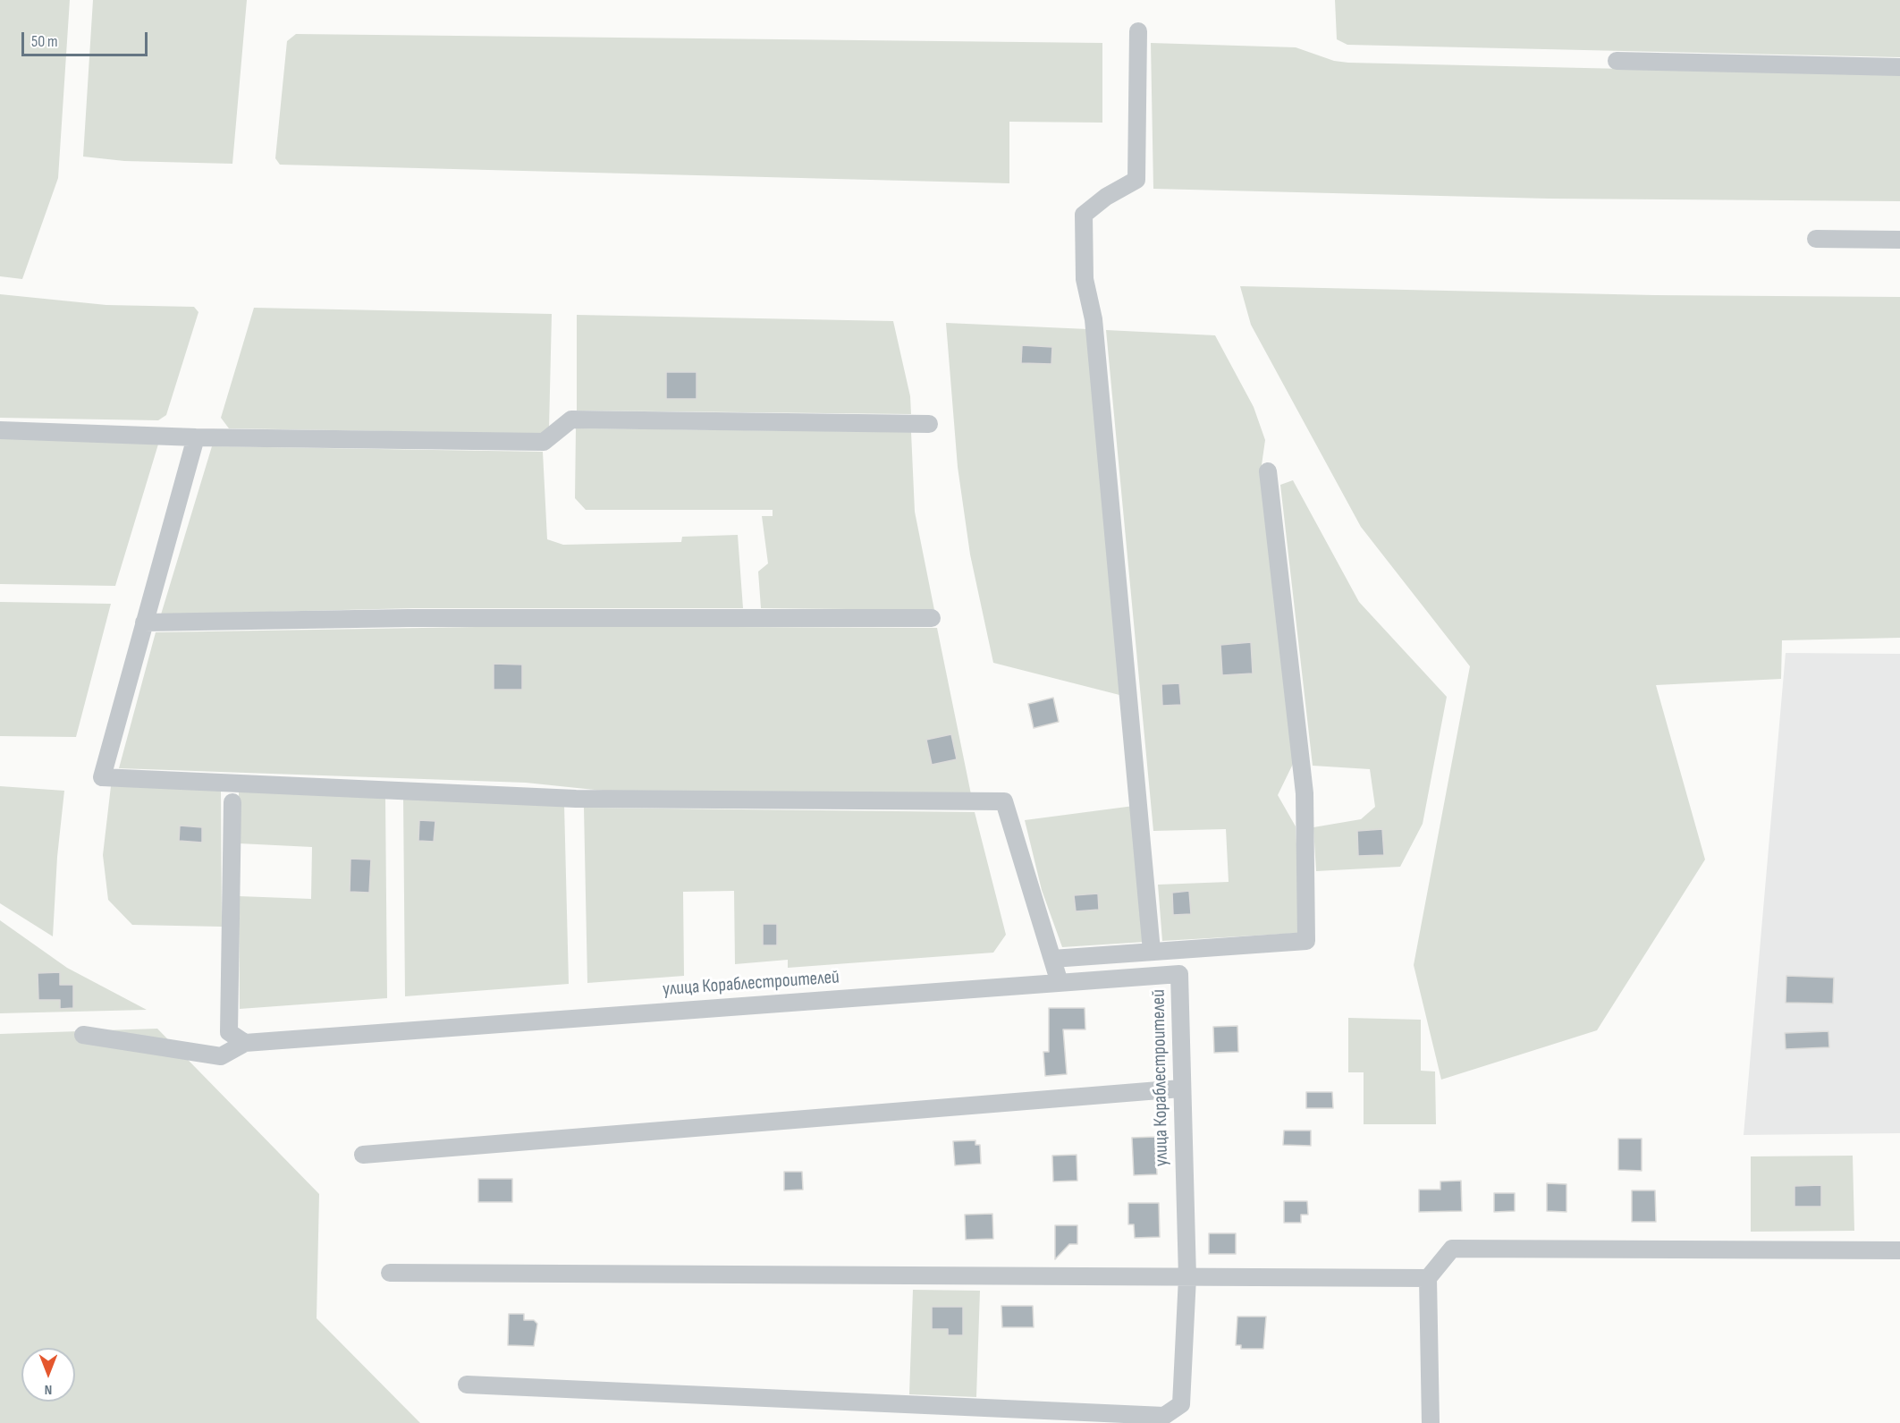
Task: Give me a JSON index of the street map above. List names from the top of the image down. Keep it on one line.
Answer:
{"streets":{"street":["улица Кораблестроителей"]},"scale_bar":"50 m","north":"bottom"}
